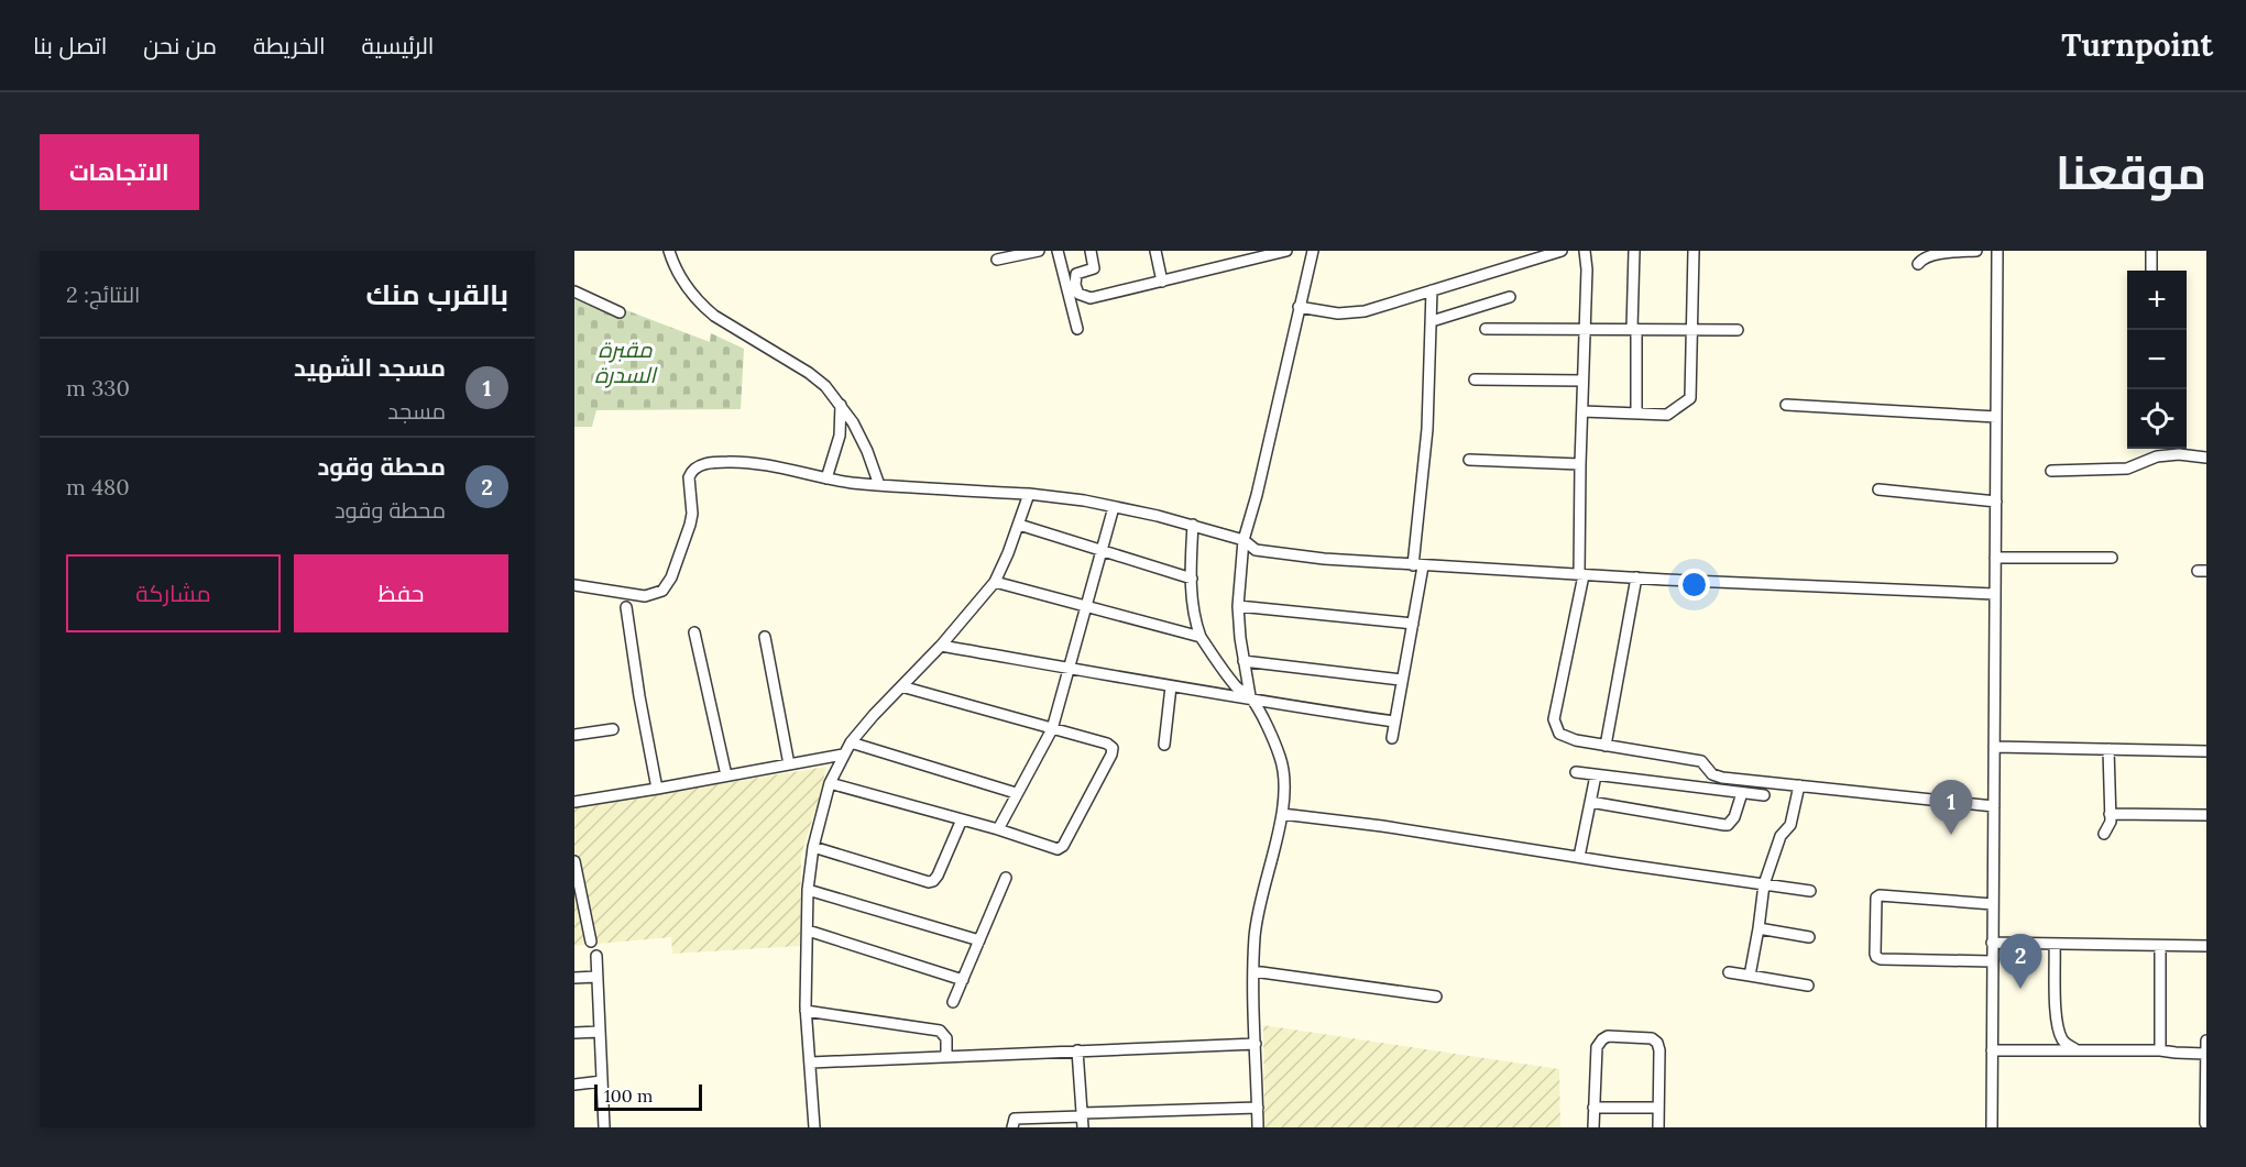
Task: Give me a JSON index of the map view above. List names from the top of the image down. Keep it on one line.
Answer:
{"parks":["مقبرة السدرة"],"scale_bar":"100 m","page":{"header":"Turnpoint","nav":["الرئيسية","الخريطة","من نحن","اتصل بنا"],"title":"موقعنا","buttons":["الاتجاهات",["حفظ","مشاركة"]],"heading":["بالقرب منك","النتائج: 2"],"map_buttons":["+","−"],"list":[{"mark":"1","name":"مسجد الشهيد","note":"مسجد","value":"330 m"},{"mark":"2","name":"محطة وقود","note":"محطة وقود","value":"480 m"}],"pins":["1","2"],"scale":"100 m"}}
